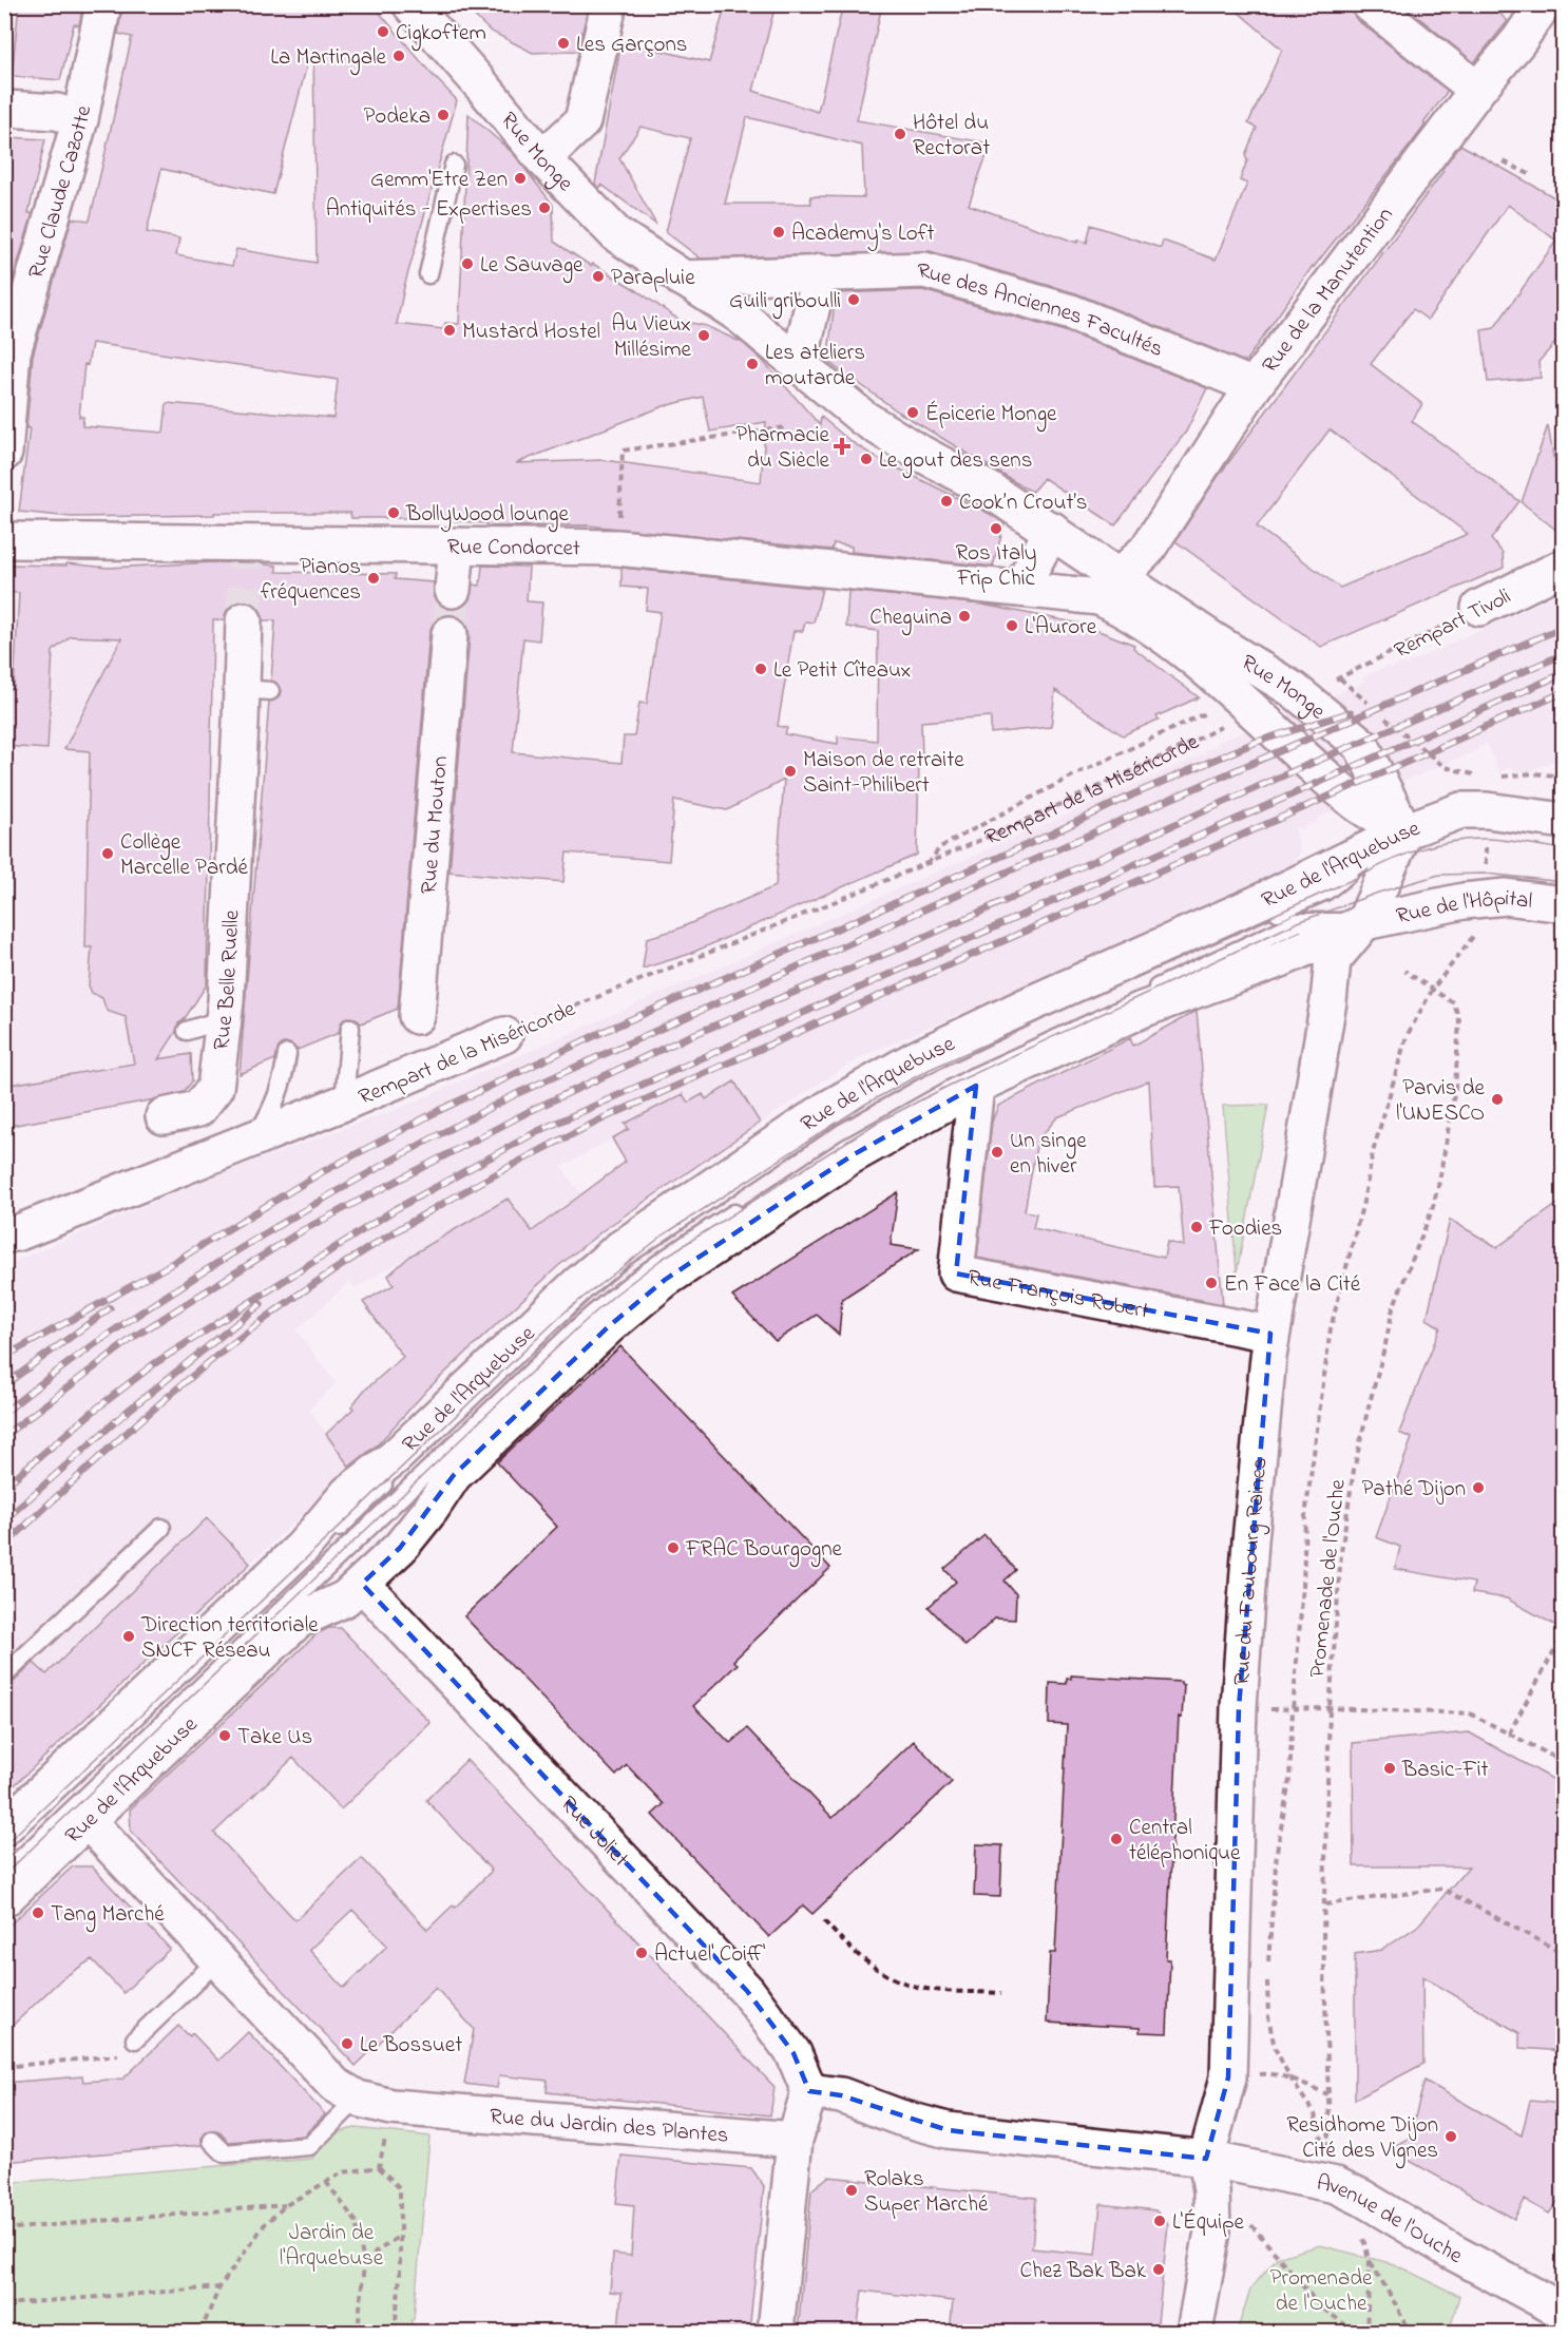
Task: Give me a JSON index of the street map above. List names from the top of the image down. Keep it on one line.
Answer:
{"streets":{"street":["Rue Monge","Rue Claude Cazotte","Rue de la Manutention","Rue des Anciennes Facultés","Rue Condorcet","Rempart Tivoli","Rempart de la Miséricorde","Rue du Mouton","Rue de l'Arquebuse","Rue de l'Hôpital","Rue Belle Ruelle","Rue François Robert","Rue du Faubourg Raines","Rue Joliet","Rue du Jardin des Plantes","Avenue de l'Ouche"],"path":["Promenade de l'Ouche"]},"crossings":[["Rue Monge","Rue de la Manutention"],["Rue Monge","Rue Condorcet"],["Rue Monge","Rempart de la Miséricorde"],["Rue Monge","Rue de l'Arquebuse"],["Rue Monge","Rue du Faubourg Raines"],["Rue de la Manutention","Rue des Anciennes Facultés"],["Rue de la Manutention","Rue Condorcet"],["Rue de l'Arquebuse","Rue de l'Hôpital"],["Rue de l'Arquebuse","Rue François Robert"],["Rue de l'Arquebuse","Rue du Faubourg Raines"],["Rue de l'Arquebuse","Rue Joliet"],["Rue de l'Arquebuse","Rue du Jardin des Plantes"],["Rue de l'Hôpital","Rue du Faubourg Raines"],["Rue François Robert","Rue du Faubourg Raines"],["Rue du Faubourg Raines","Avenue de l'Ouche"]],"parks":["Jardin de l'Arquebuse","Promenade de l'Ouche"],"places":{"other":["Cigkoftem","Les Garçons","La Martingale","Podeka","Hôtel du Rectorat","Gemm'Etre Zen","Antiquités - Expertises","Academy's Loft","Le Sauvage","Parapluie","Guili griboulli","Mustard Hostel","Au Vieux Millésime","Les ateliers moutarde","Épicerie Monge","Le gout des sens","Cook’n Crout’s","BollyWood lounge","Ros Italy Frip Chic","Pianos fréquences","Cheguina","L'Aurore","Le Petit Cîteaux","Maison de retraite Saint-Philibert","Collège Marcelle Pardé","Parvis de l'UNESCO","Un singe en hiver","Foodies","En Face la Cité","Pathé Dijon","FRAC Bourgogne","Direction territoriale SNCF Réseau","Take Us","Basic-Fit","Central téléphonique","Tang Marché","Actuel' Coiff'","Le Bossuet","Residhome Dijon Cité des Vignes","Rolaks Super Marché","L'Équipe","Chez Bak Bak"],"health":["Pharmacie du Siècle"]}}
